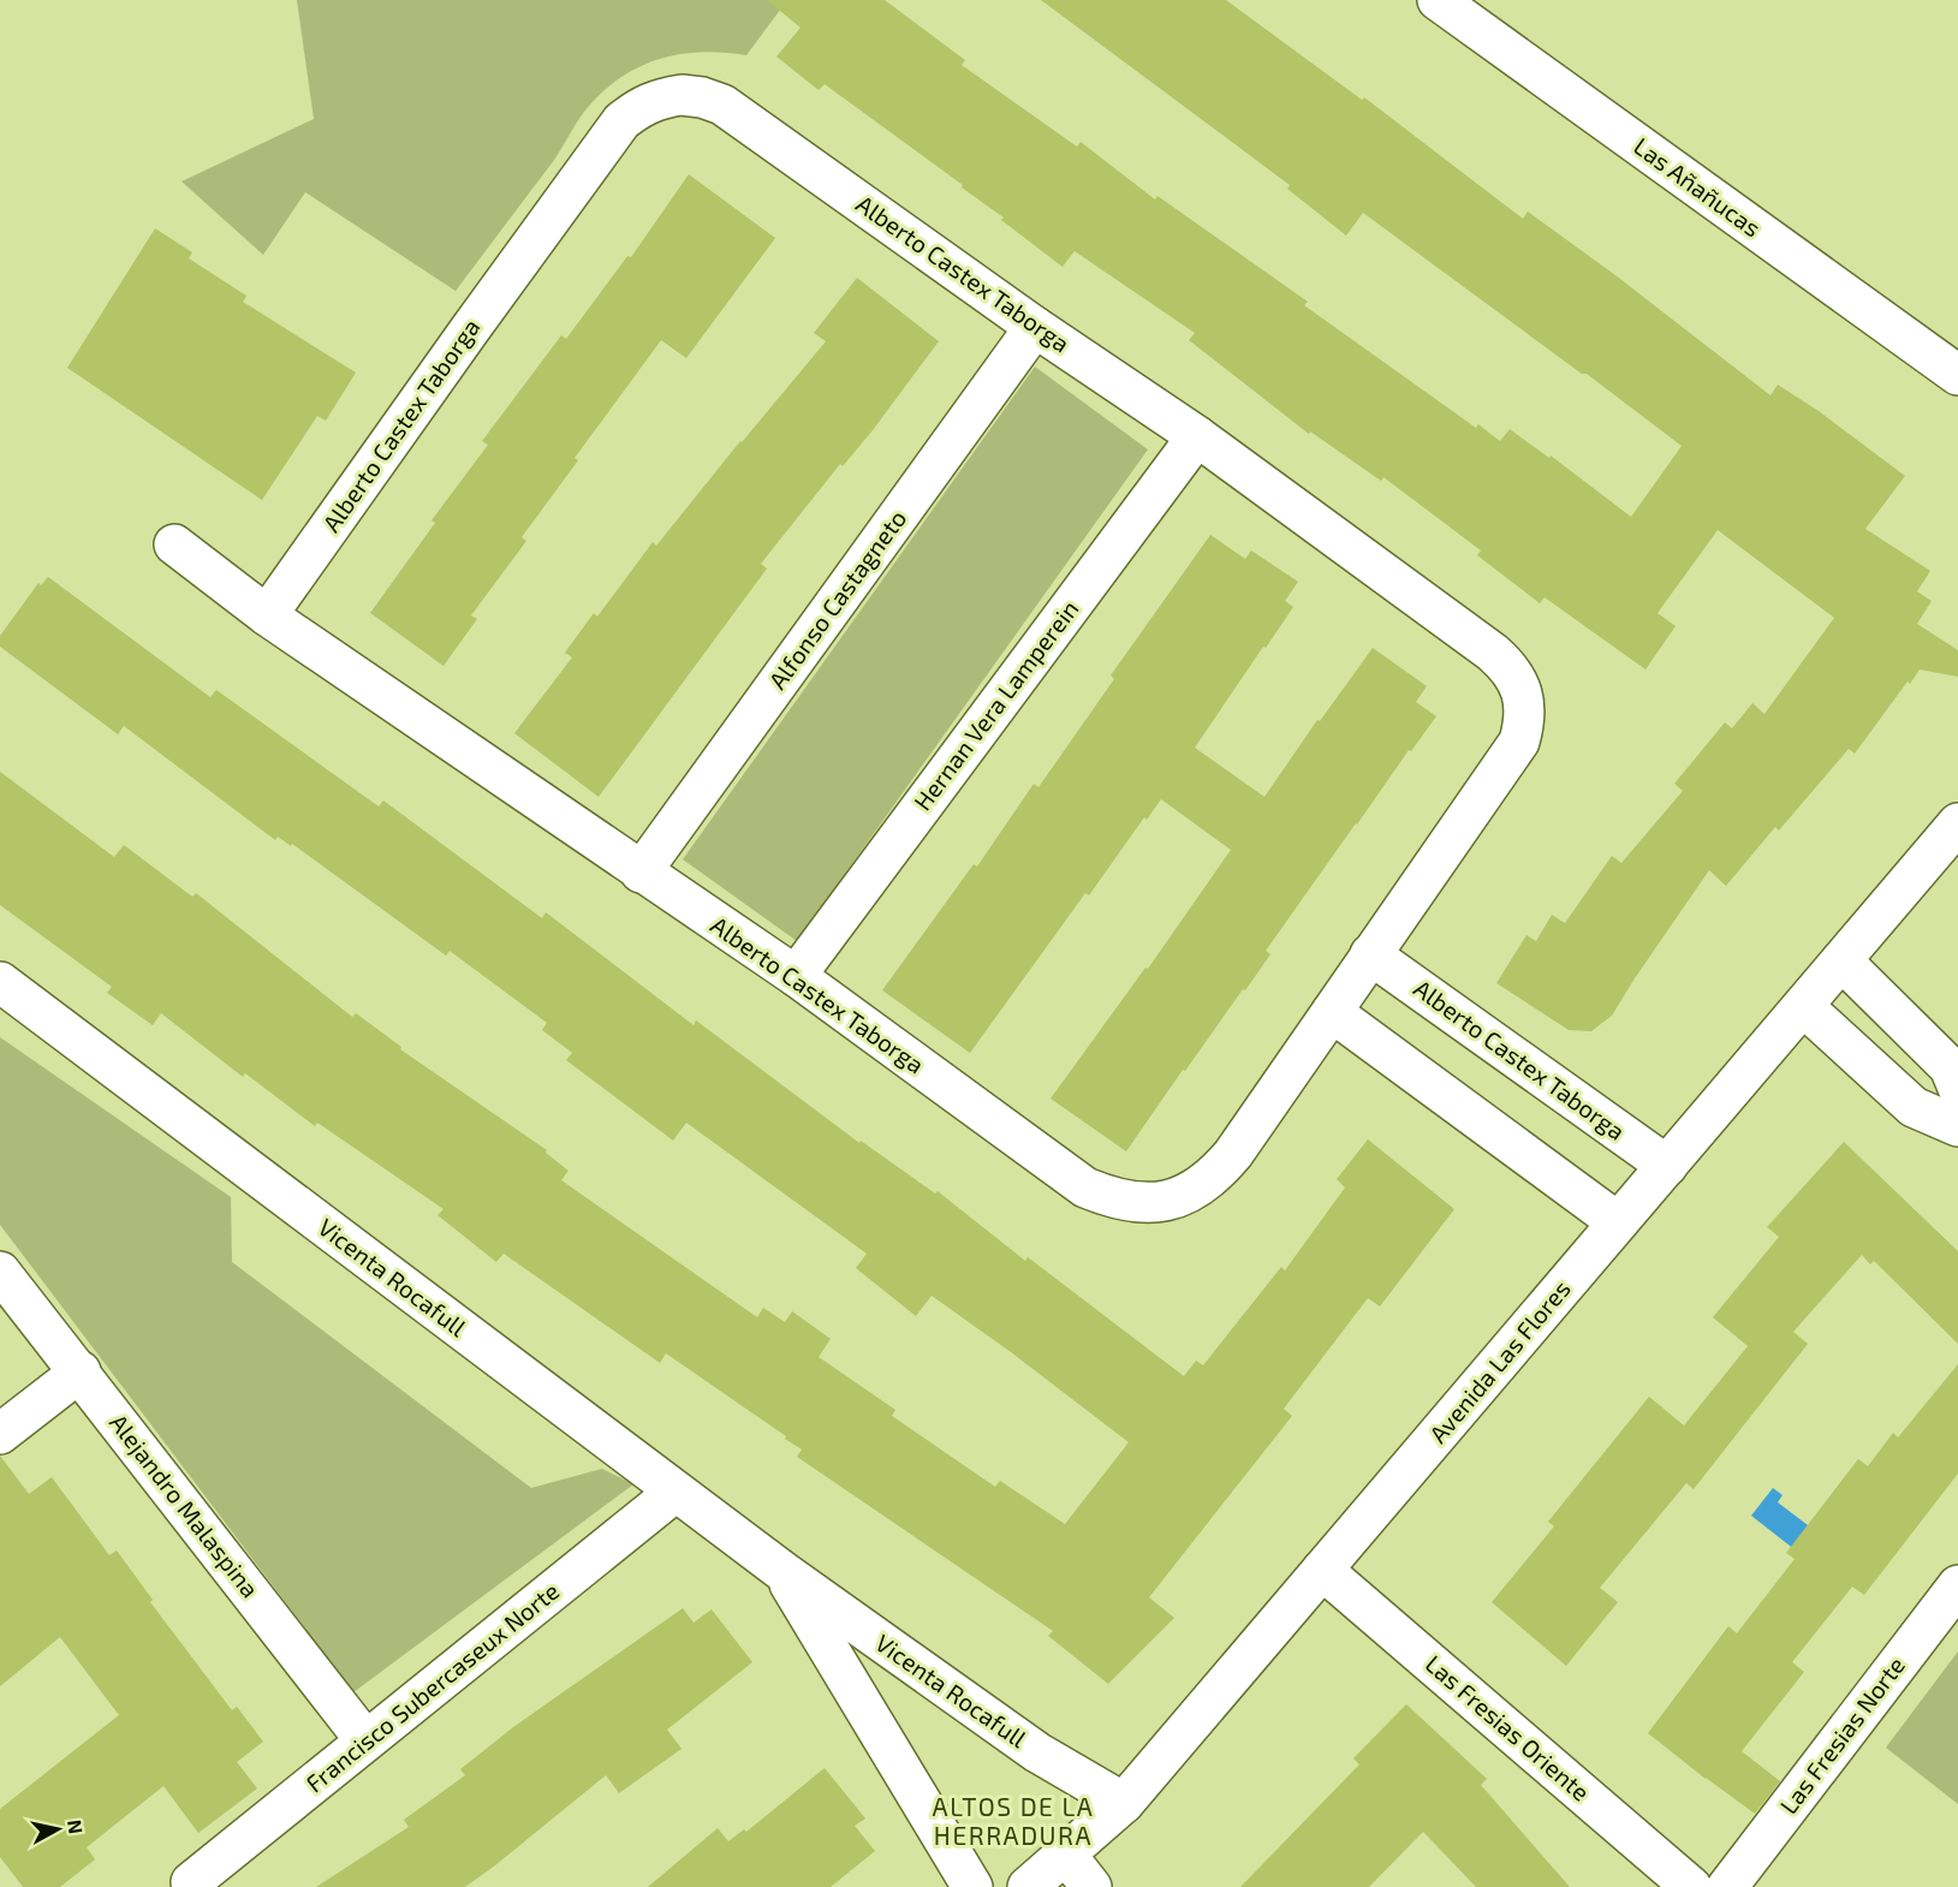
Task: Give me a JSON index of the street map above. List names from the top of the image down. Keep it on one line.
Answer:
{"streets":{"street":["Las Añañucas","Alberto Castex Taborga","Alfonso Castagneto","Hernan Vera Lamperein","Vicenta Rocafull","Avenida Las Flores","Alejandro Malaspina","Francisco Subercaseux Norte","Las Fresias Oriente","Las Fresias Norte"]},"crossings":[["Alberto Castex Taborga","Alfonso Castagneto"],["Alberto Castex Taborga","Hernan Vera Lamperein"],["Alberto Castex Taborga","Avenida Las Flores"],["Vicenta Rocafull","Avenida Las Flores"],["Vicenta Rocafull","Francisco Subercaseux Norte"],["Avenida Las Flores","Las Fresias Oriente"],["Alejandro Malaspina","Francisco Subercaseux Norte"]],"districts":["ALTOS DE LA HERRADURA"],"north":"right"}
